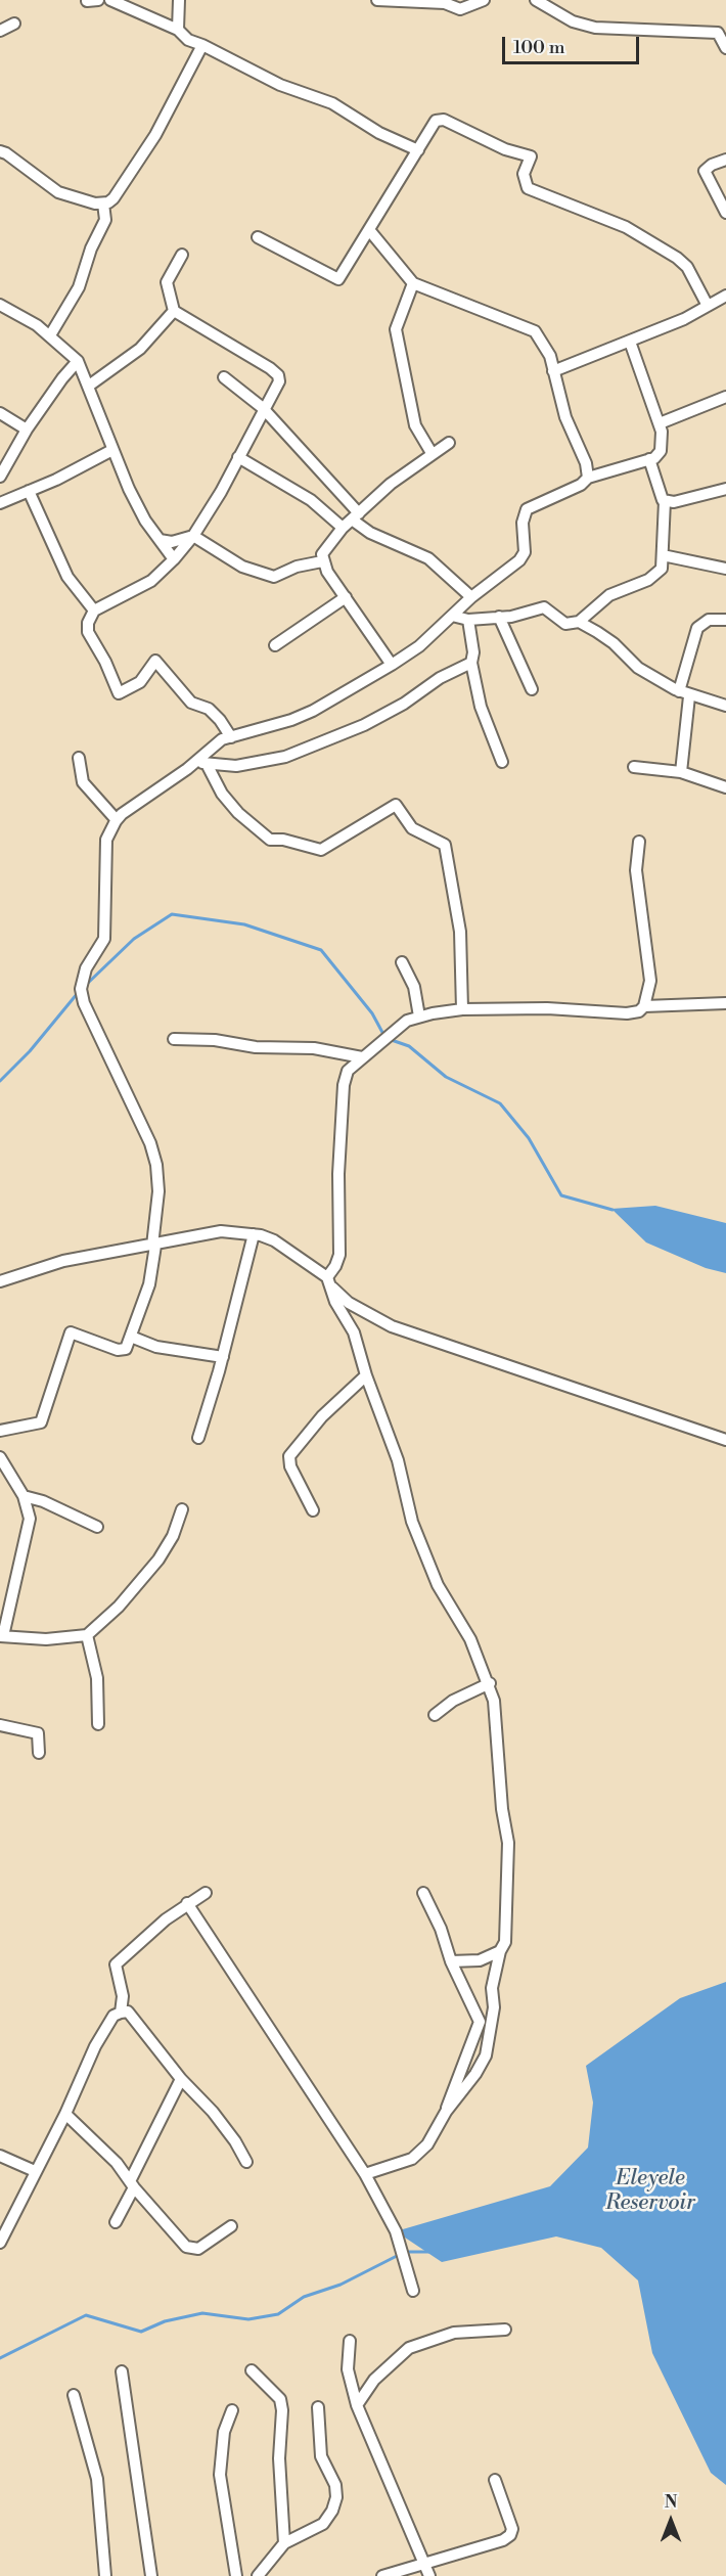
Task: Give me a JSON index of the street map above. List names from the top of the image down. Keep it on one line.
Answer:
{"water":["Eleyele Reservoir"],"scale_bar":"100 m","north":"top"}
